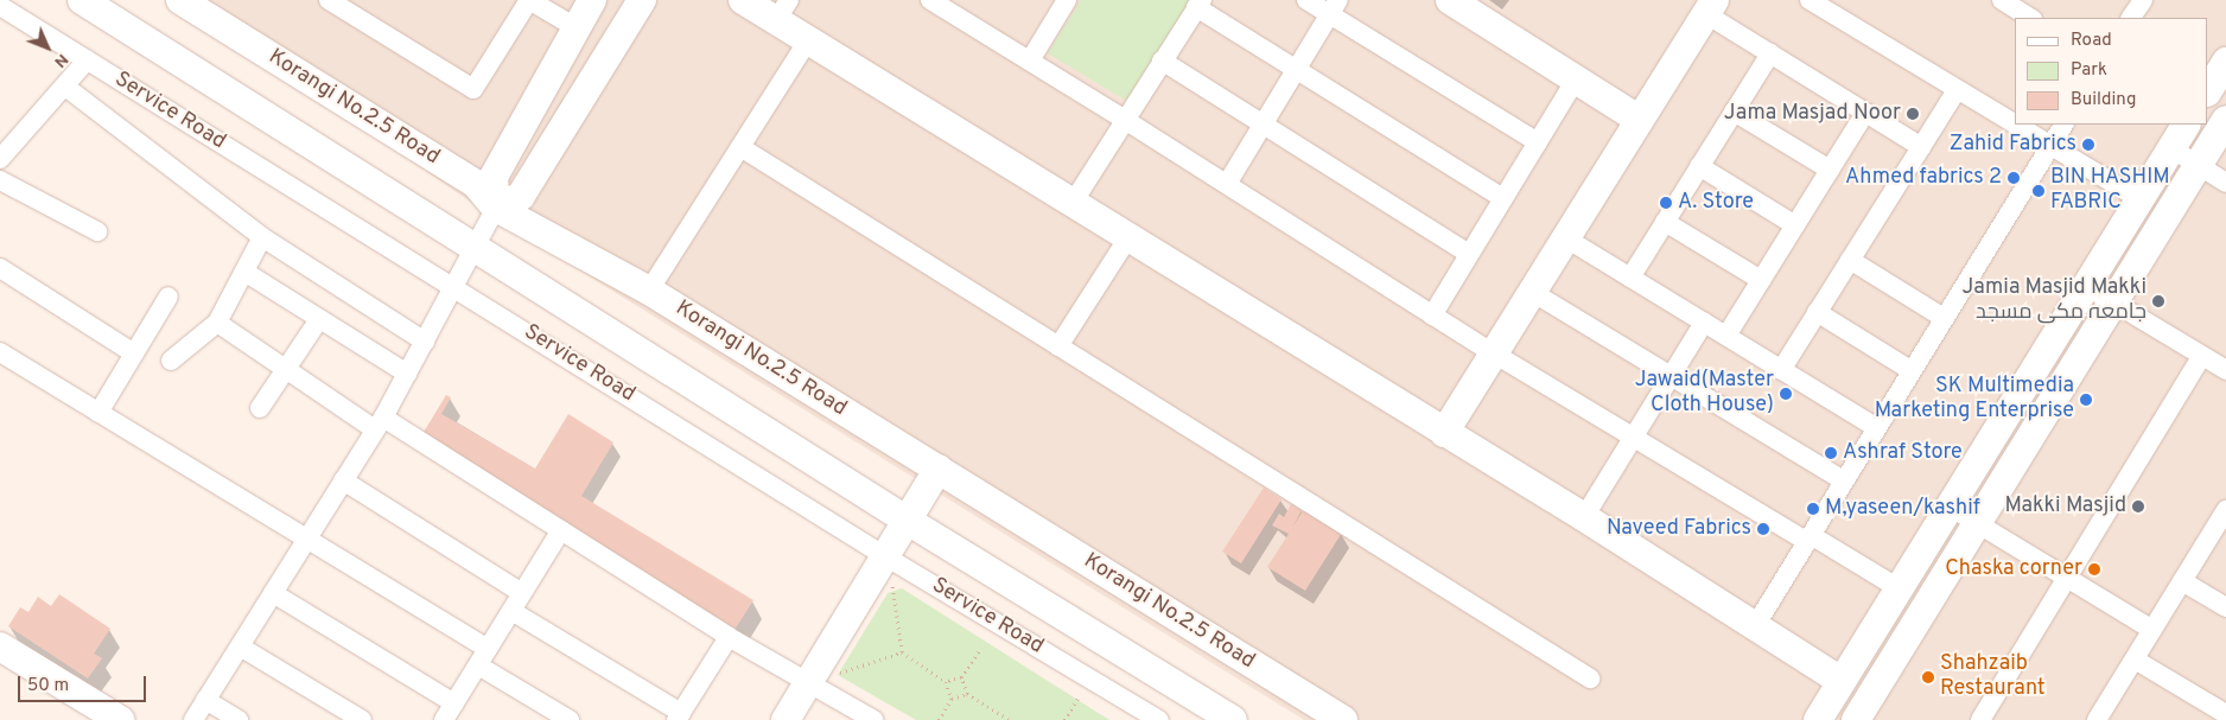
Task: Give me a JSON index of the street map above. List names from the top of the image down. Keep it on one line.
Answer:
{"streets":{"street":["Korangi No.2.5 Road","Service Road"]},"places":["Jama Masjad Noor","Zahid Fabrics","Ahmed fabrics 2","BIN HASHIM FABRIC","A. Store","Jamia Masjid Makki جامعہ مکی مسجد","Jawaid(Master Cloth House)","SK Multimedia Marketing Enterprise","Ashraf Store","Makki Masjid","M,yaseen/kashif","Naveed Fabrics","Chaska corner","Shahzaib Restaurant"],"legend":["Road","Park","Building"],"scale_bar":"50 m","north":"bottom right"}
